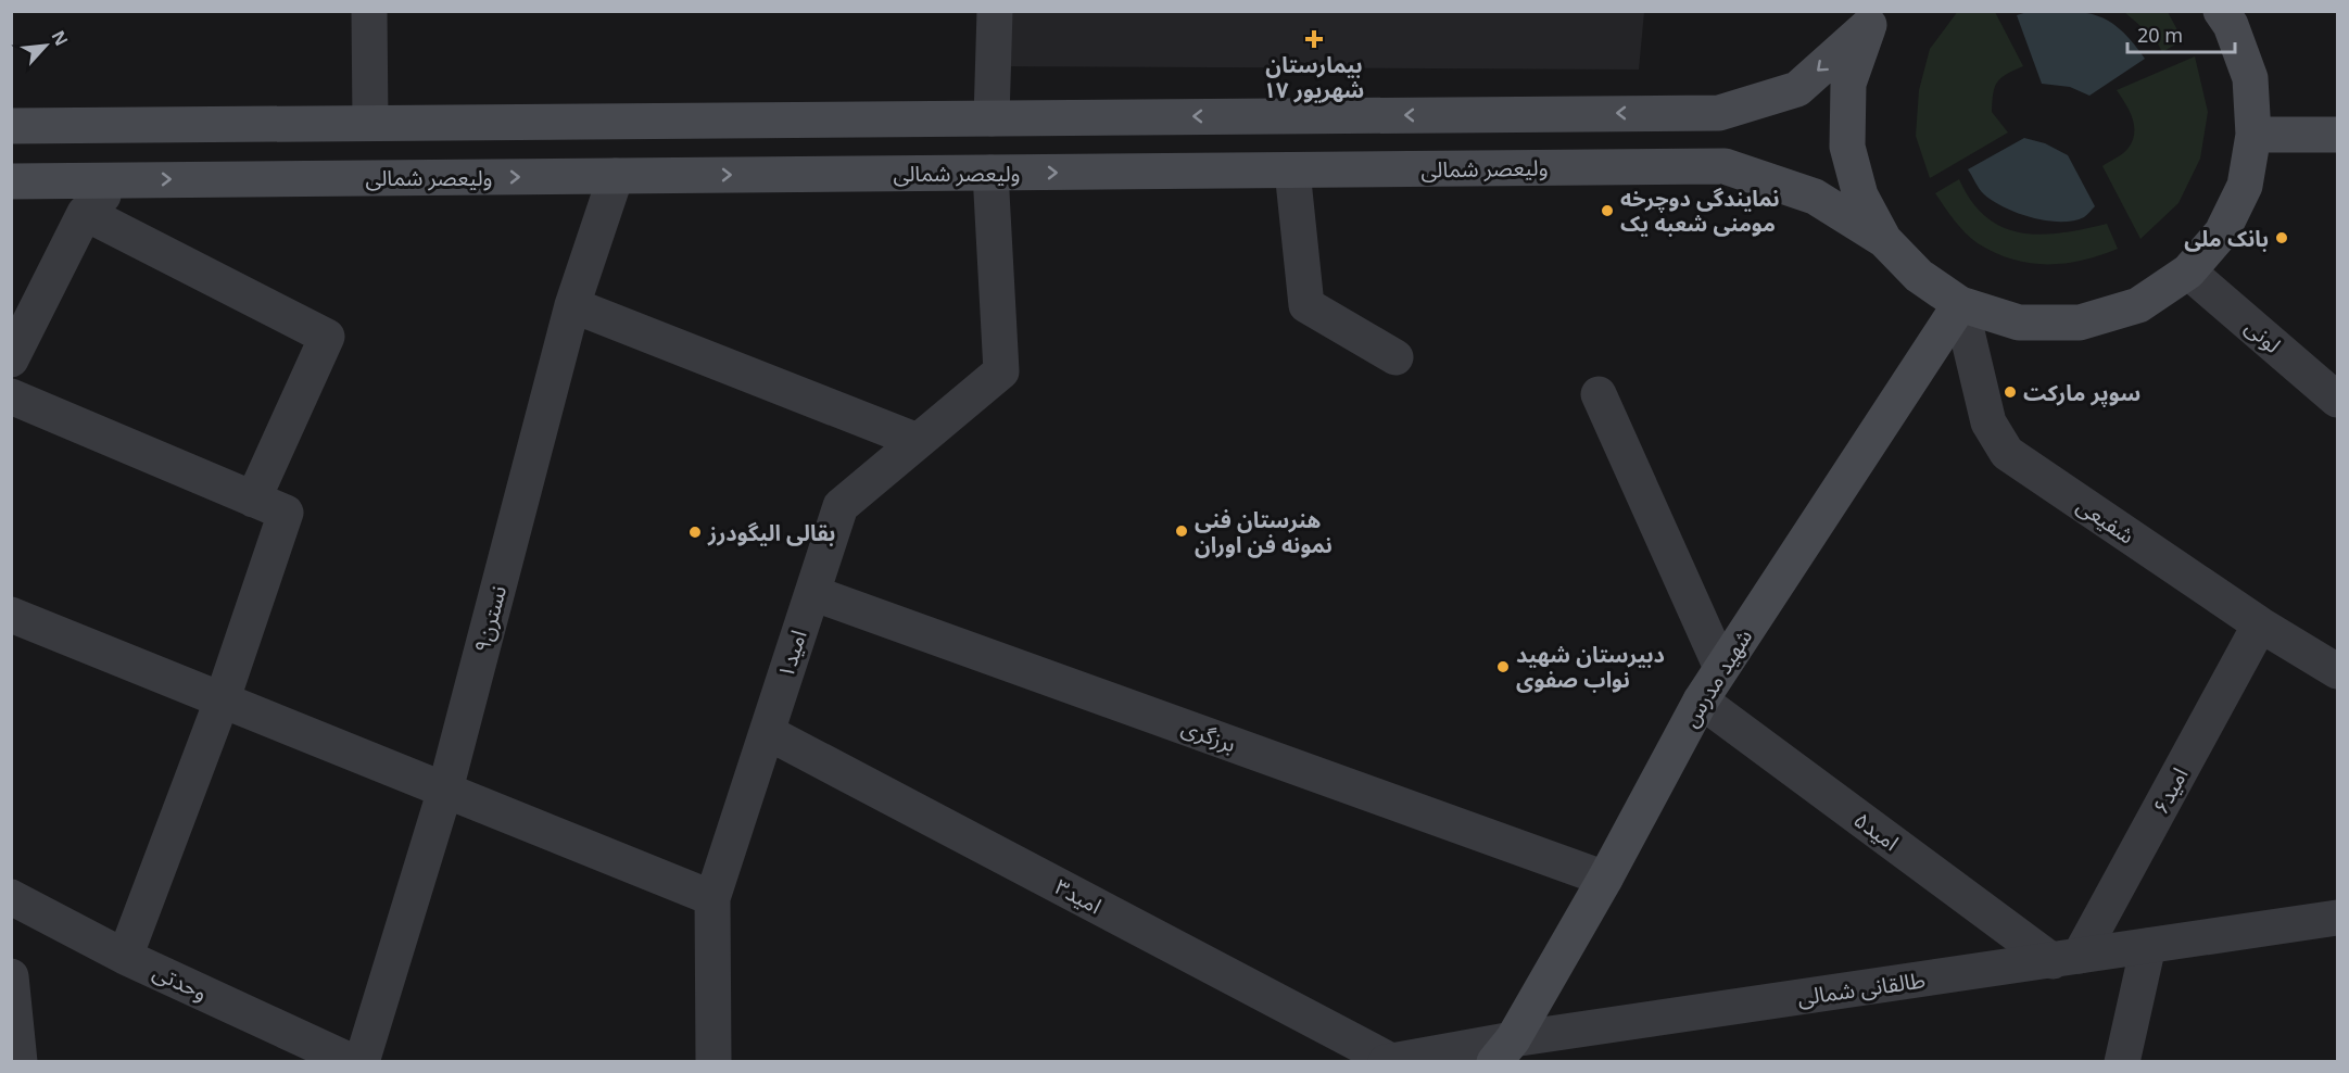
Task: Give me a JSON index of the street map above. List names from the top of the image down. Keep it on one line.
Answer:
{"streets":{"main road":["ولیعصر شمالی","شهید مدرس"],"street":["لونی","شفیعی","نسترن۹","امید۱","برزگری","امید۶","امید۵","امید۳","وحدتی","طالقانی شمالی"]},"crossings":[["ولیعصر شمالی","نسترن۹"],["ولیعصر شمالی","امید۱"],["شفیعی","شهید مدرس"],["شفیعی","امید۶"],["امید۱","برزگری"],["امید۱","امید۳"],["شهید مدرس","برزگری"],["شهید مدرس","امید۵"],["شهید مدرس","طالقانی شمالی"],["امید۶","امید۵"],["امید۶","طالقانی شمالی"],["امید۵","طالقانی شمالی"],["امید۳","طالقانی شمالی"]],"places":{"health":["بیمارستان ۱۷ شهریور"],"other":["نمایندگی دوچرخه مومنی شعبه یک","بانک ملی","سوپر مارکت","هنرستان فنی نمونه فن اوران","بقالی الیگودرز","دبیرستان شهید نواب صفوی"]},"scale_bar":"20 m","north":"top right"}
